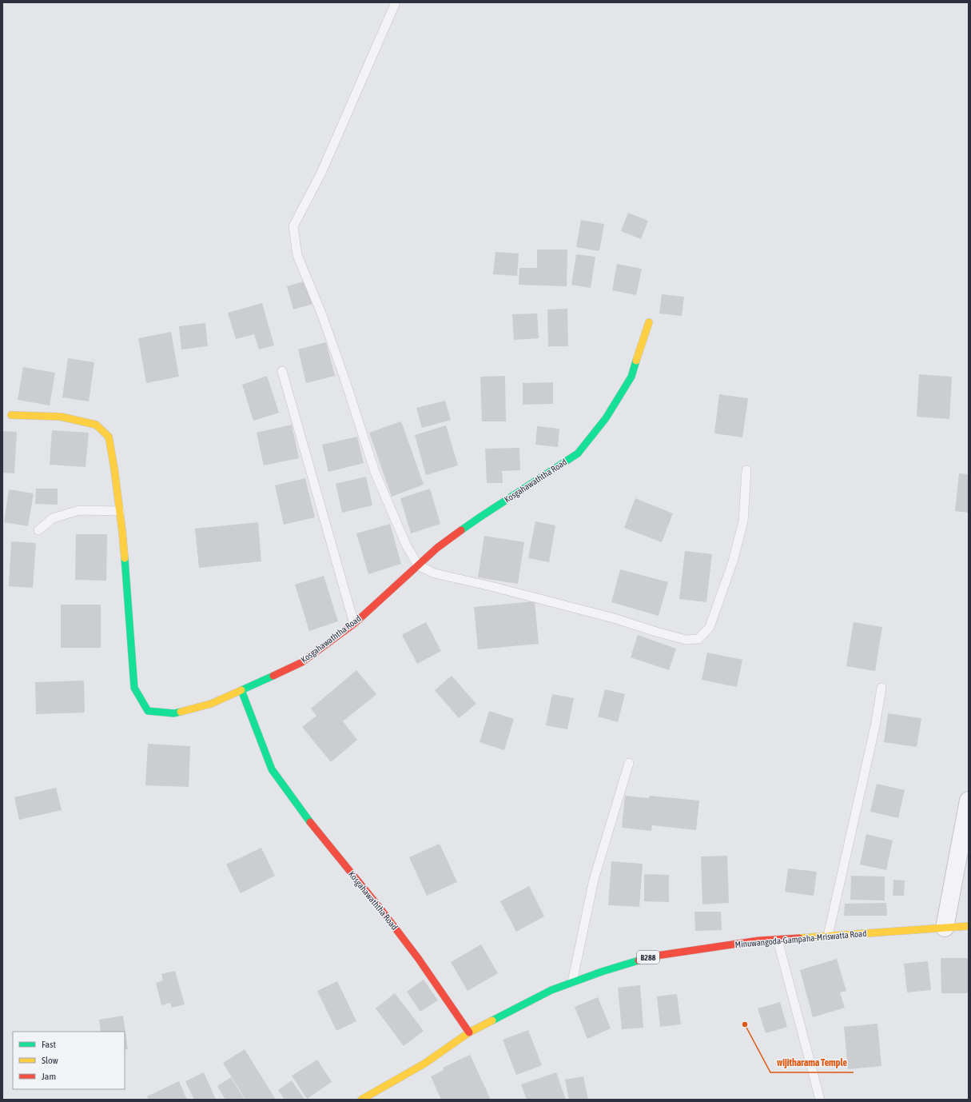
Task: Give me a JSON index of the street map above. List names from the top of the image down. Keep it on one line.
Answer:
{"streets":{"street":["Kosgahawaththa Road","Minuwangoda-Gampaha-Mriswatta Road","B288"]},"crossings":[["Kosgahawaththa Road","Minuwangoda-Gampaha-Mriswatta Road"]],"places":["wijitharama Temple"],"legend":["Fast","Slow","Jam"]}
